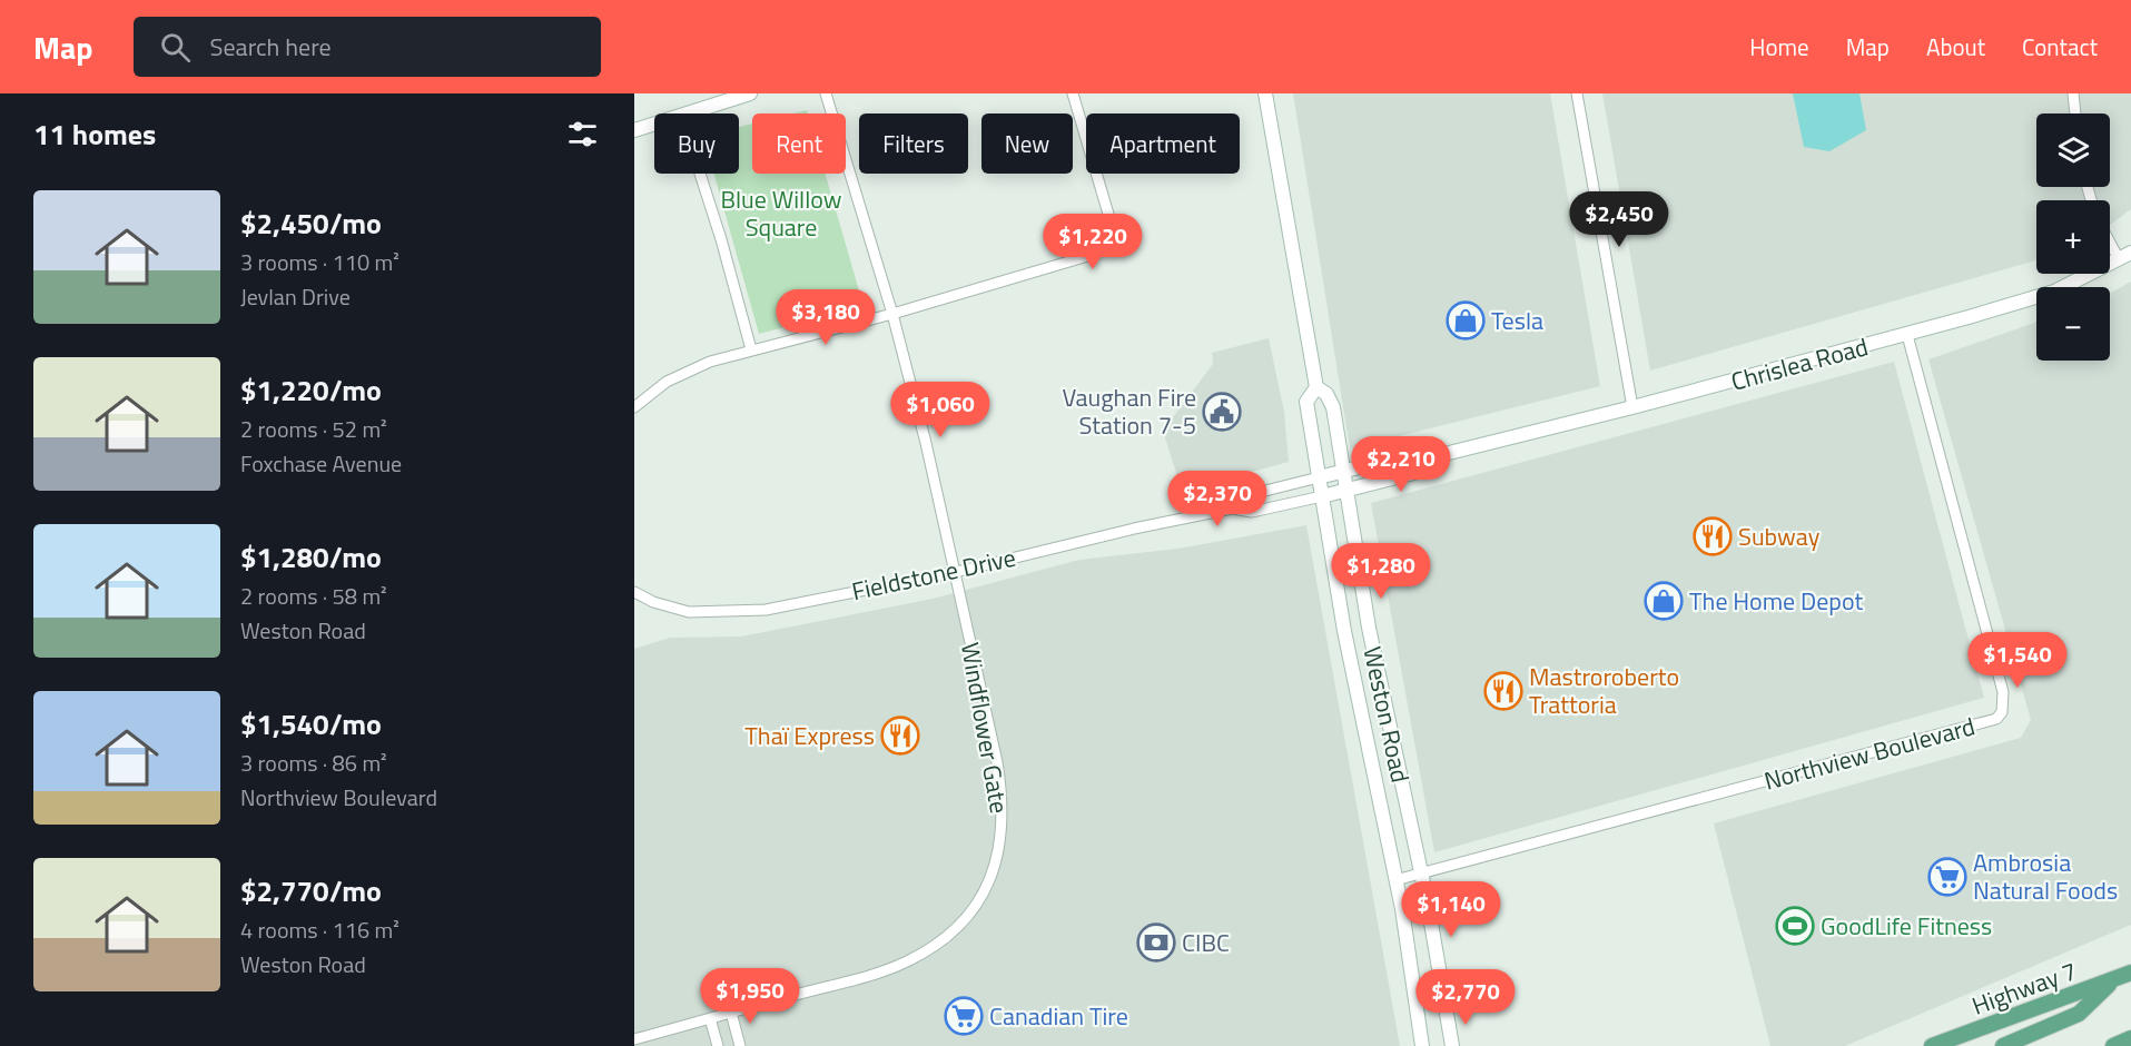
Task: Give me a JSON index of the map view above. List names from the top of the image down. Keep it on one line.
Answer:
{"streets":{"main road":["Chrislea Road","Fieldstone Drive","Weston Road","Highway 7"],"street":["Windflower Gate","Northview Boulevard"]},"crossings":[["Chrislea Road","Fieldstone Drive"],["Chrislea Road","Weston Road"],["Chrislea Road","Northview Boulevard"],["Fieldstone Drive","Weston Road"],["Fieldstone Drive","Windflower Gate"],["Weston Road","Northview Boulevard"]],"parks":["Blue Willow Square"],"places":{"shop":["Tesla","The Home Depot"],"public building":["Vaughan Fire Station 7-5"],"restaurant":["Subway","Mastroroberto Trattoria","Thaï Express"],"supermarket":["Ambrosia Natural Foods","Canadian Tire"],"sports":["GoodLife Fitness"],"bank":["CIBC"]},"page":{"header":"Map","search":"Search here","nav":["Home","Map","About","Contact"],"heading":"11 homes","map_buttons":["+","−"],"chip":["Buy","Rent","Filters","New","Apartment"],"list":[{"name":"$2,450/mo","note":"3 rooms · 110 m² · Jevlan Drive"},{"name":"$1,220/mo","note":"2 rooms · 52 m² · Foxchase Avenue"},{"name":"$1,280/mo","note":"2 rooms · 58 m² · Weston Road"},{"name":"$1,540/mo","note":"3 rooms · 86 m² · Northview Boulevard"},{"name":"$2,770/mo","note":"4 rooms · 116 m² · Weston Road"}],"price":["$2,450","$1,220","$3,180","$1,060","$2,210","$2,370","$1,280","$1,540","$1,140","$1,950","$2,770"]}}
